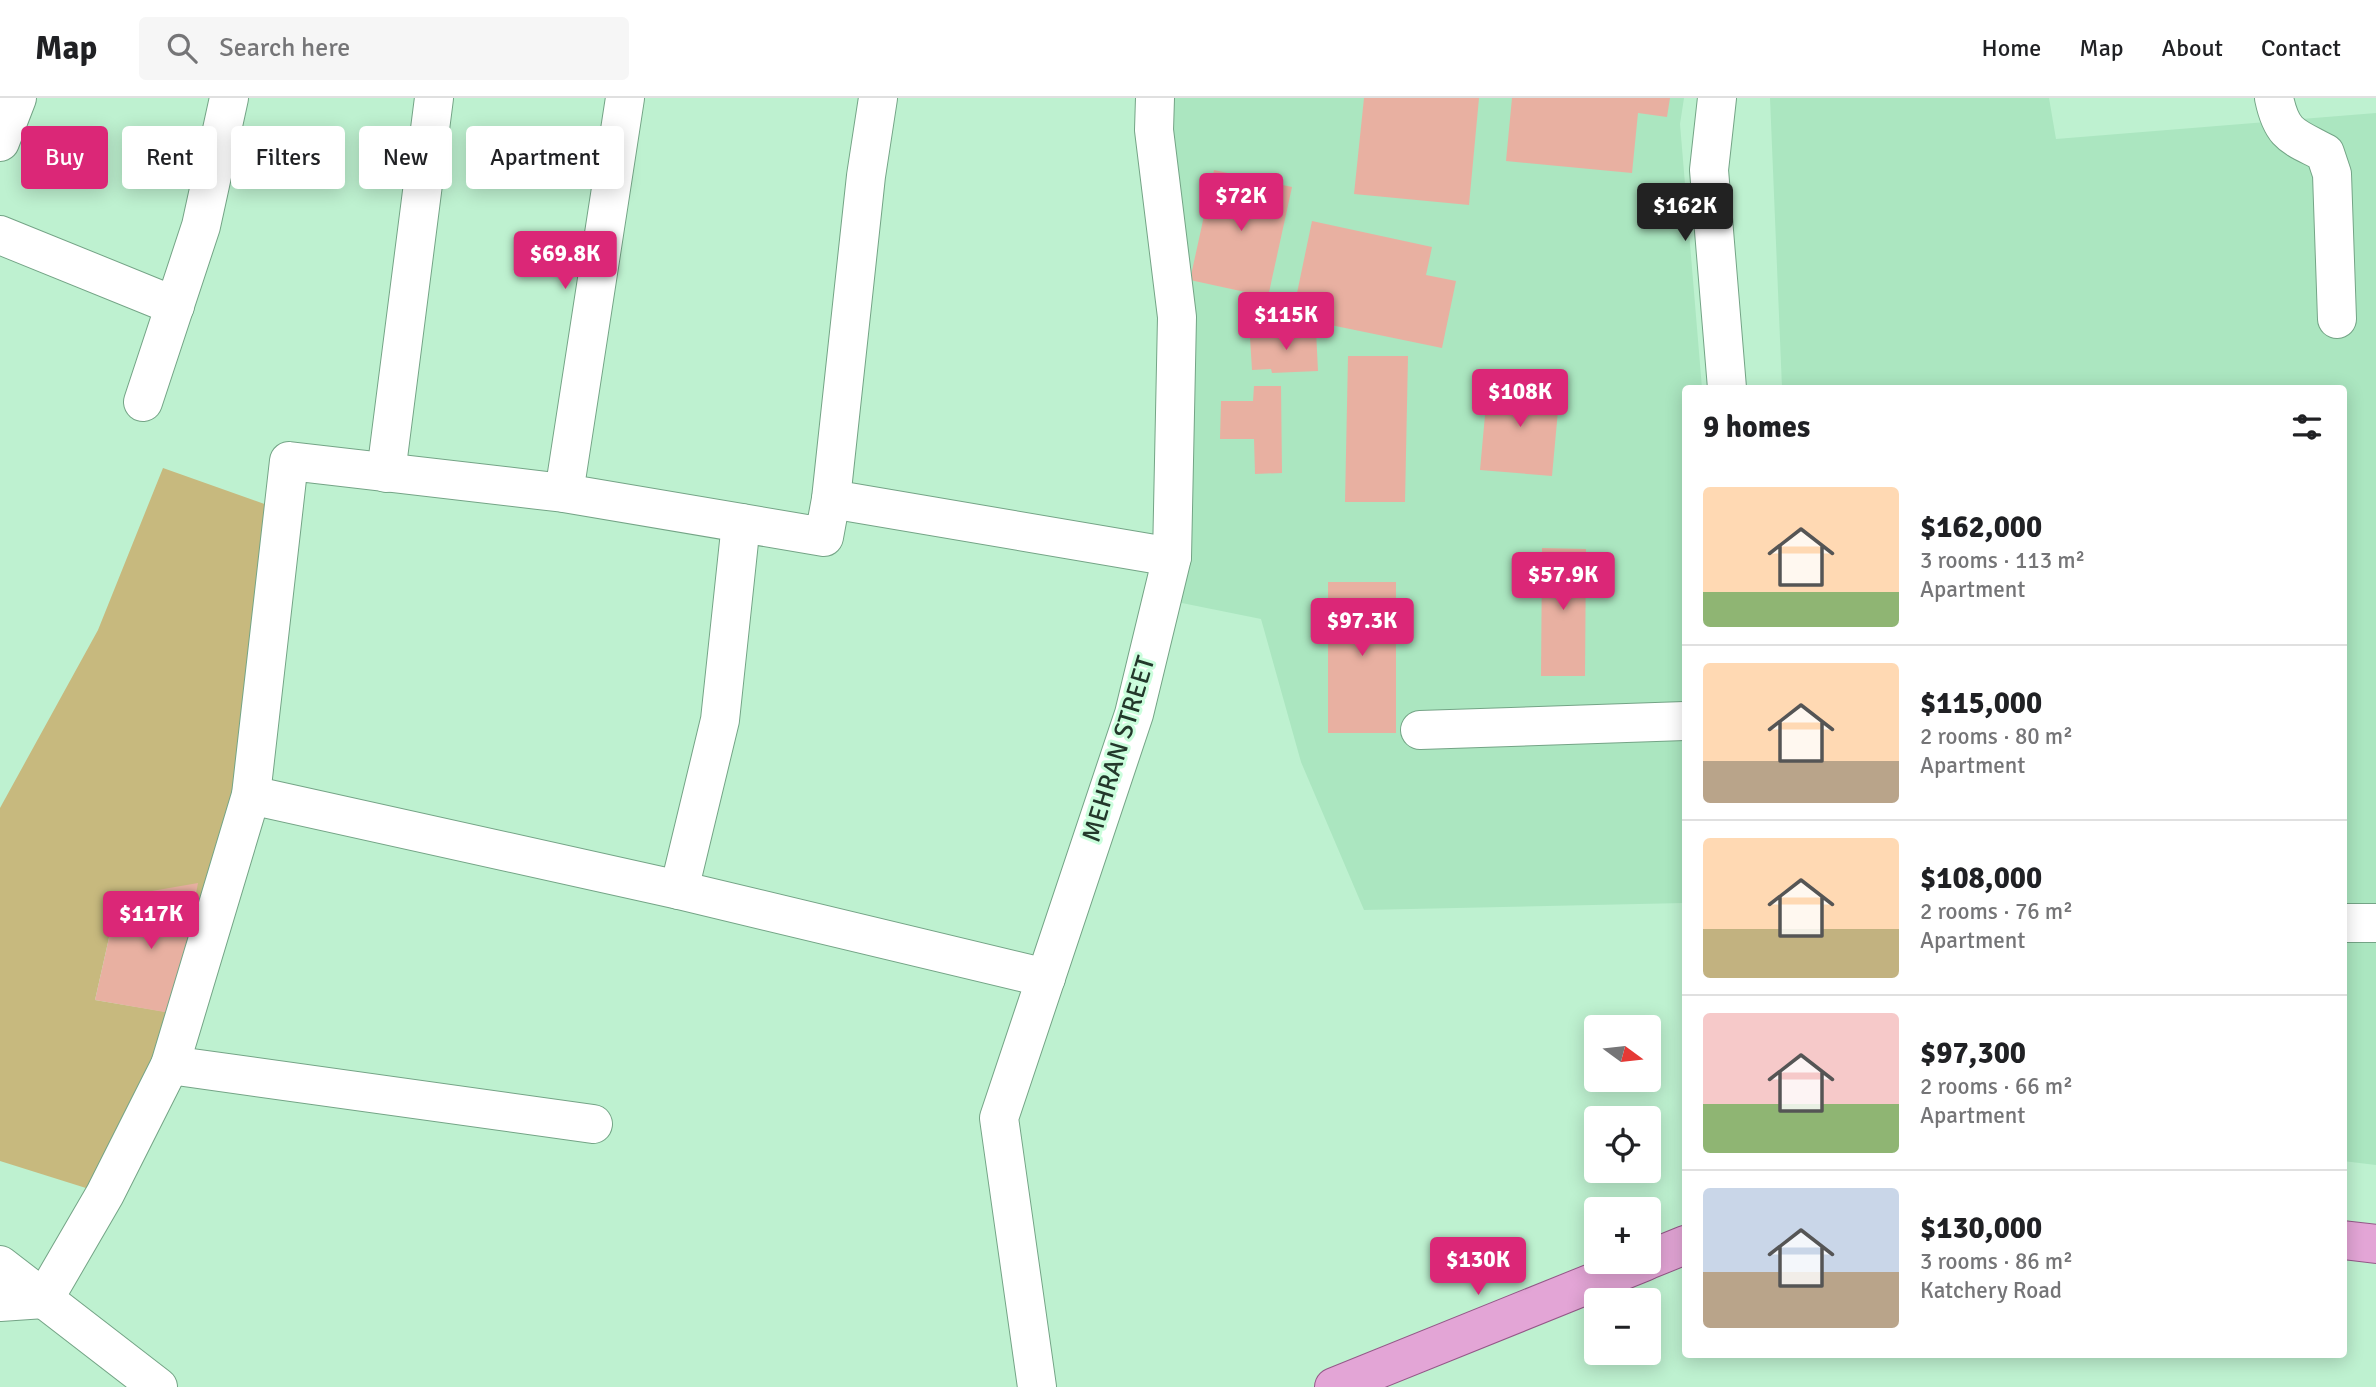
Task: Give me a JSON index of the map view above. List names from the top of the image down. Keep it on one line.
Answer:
{"streets":{"street":["MEHRAN STREET"]},"north":"right","page":{"header":"Map","search":"Search here","nav":["Home","Map","About","Contact"],"chip":["Buy","Rent","Filters","New","Apartment"],"price":["$72K","$162K","$69.8K","$115K","$108K","$57.9K","$97.3K","$117K","$130K"],"heading":"9 homes","list":[{"name":"$162,000","note":"3 rooms · 113 m² · Apartment"},{"name":"$115,000","note":"2 rooms · 80 m² · Apartment"},{"name":"$108,000","note":"2 rooms · 76 m² · Apartment"},{"name":"$97,300","note":"2 rooms · 66 m² · Apartment"},{"name":"$130,000","note":"3 rooms · 86 m² · Katchery Road"}],"map_buttons":["+","−"]}}
